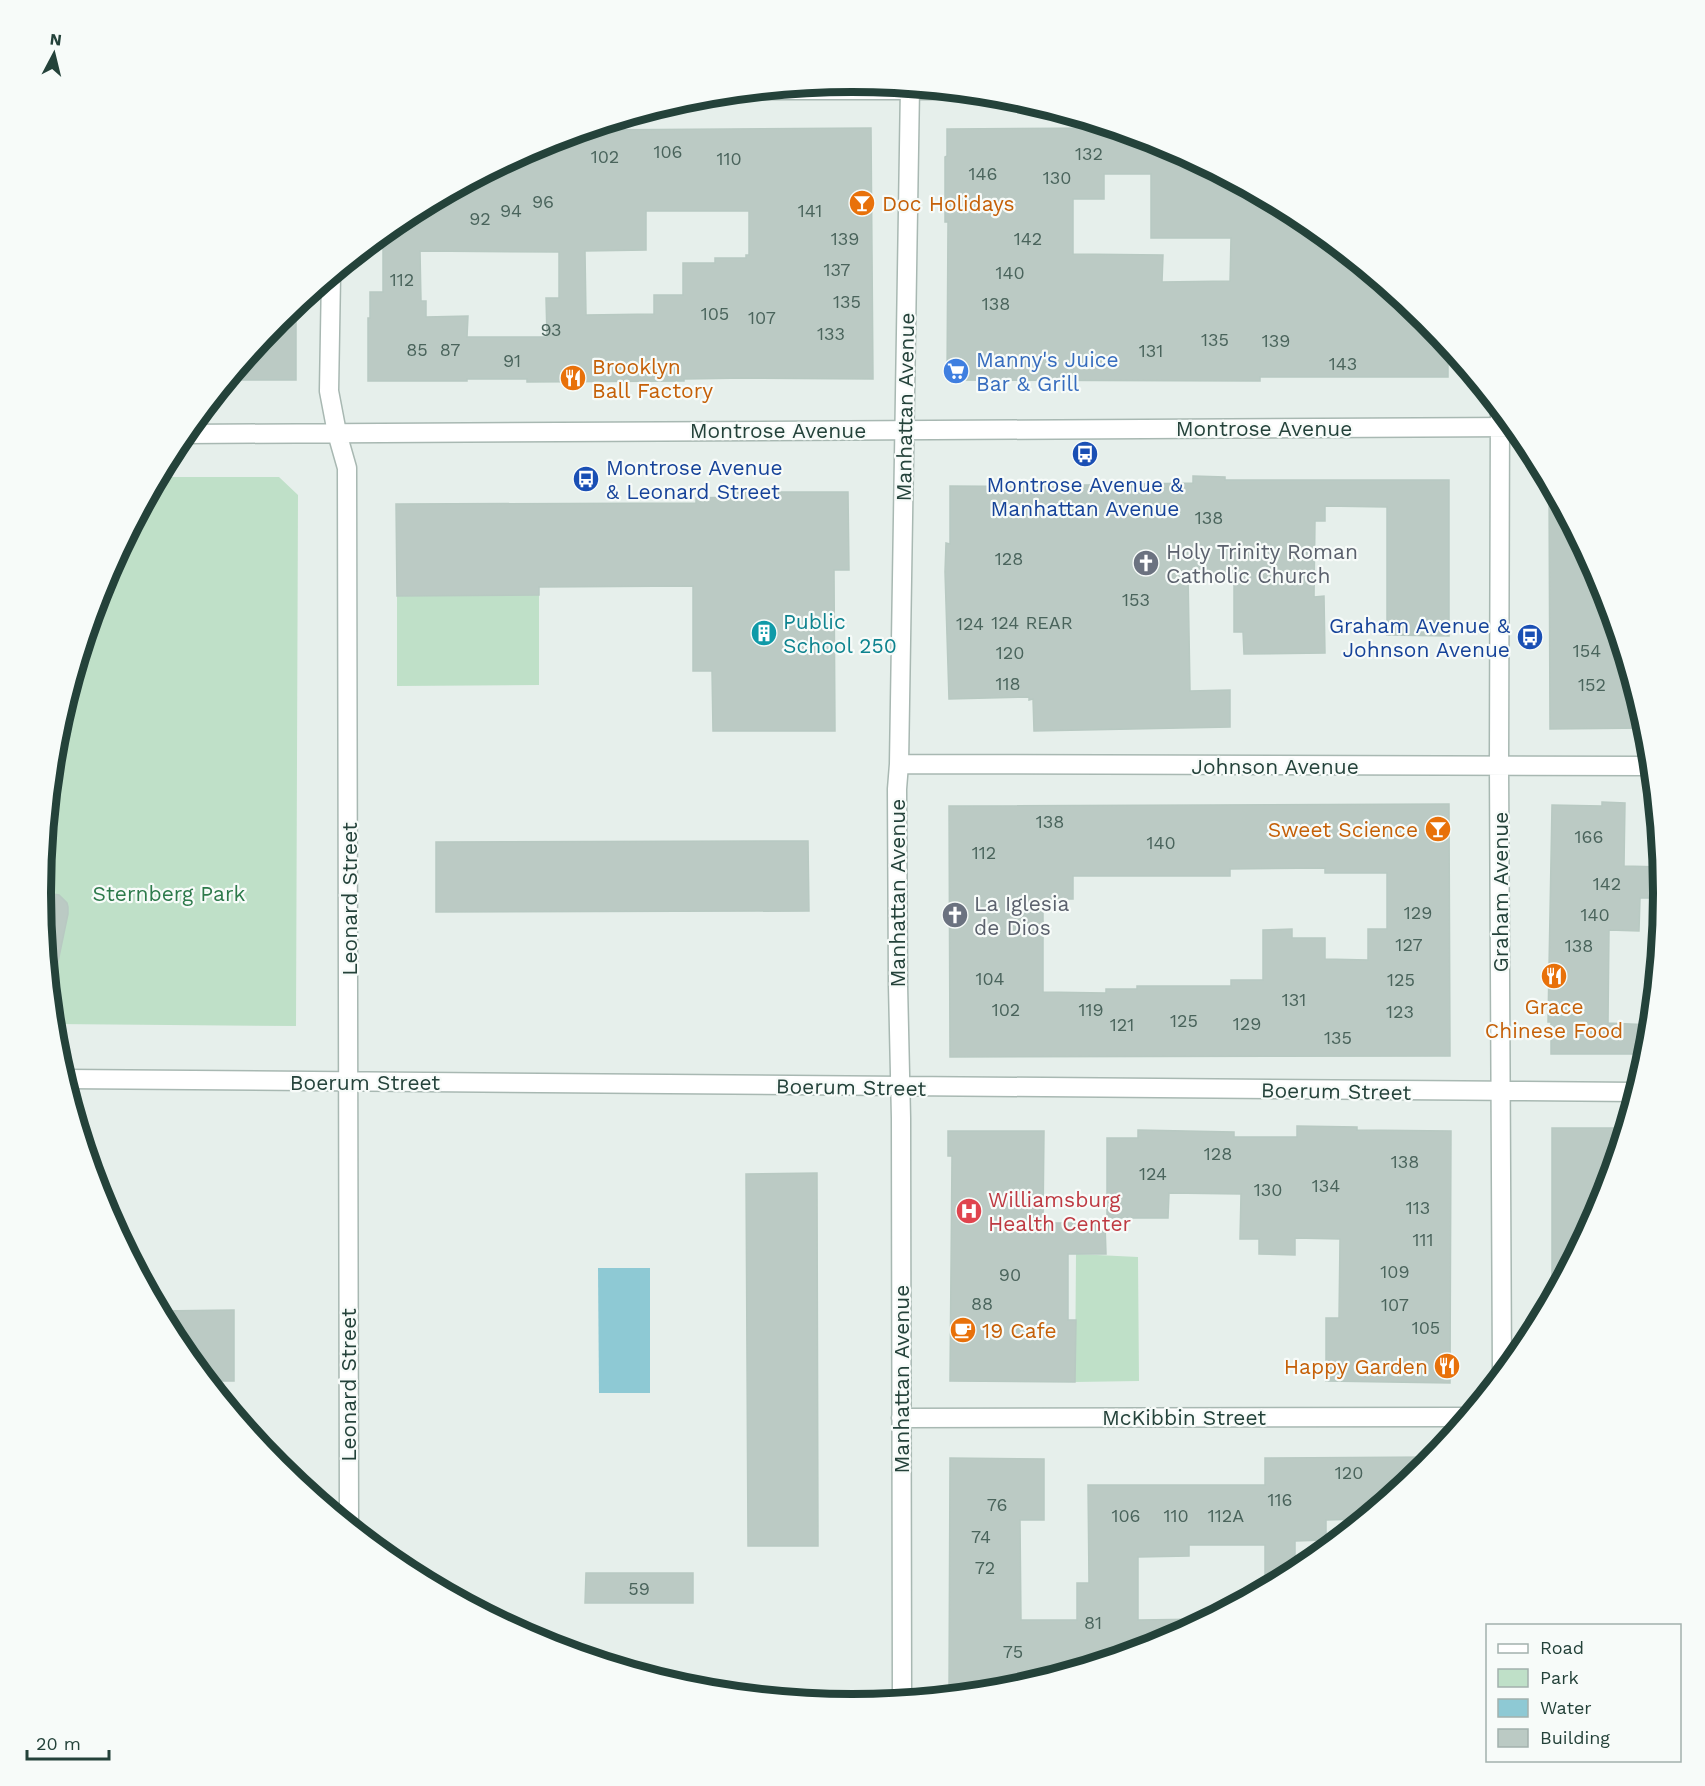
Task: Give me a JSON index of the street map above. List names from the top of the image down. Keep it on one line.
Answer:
{"streets":{"street":["Manhattan Avenue","Montrose Avenue","Johnson Avenue","Graham Avenue","Leonard Street","Boerum Street","McKibbin Street"]},"crossings":[["Manhattan Avenue","Montrose Avenue"],["Manhattan Avenue","Johnson Avenue"],["Manhattan Avenue","Boerum Street"],["Manhattan Avenue","McKibbin Street"],["Montrose Avenue","Leonard Street"],["Johnson Avenue","Graham Avenue"],["Graham Avenue","Boerum Street"],["Leonard Street","Boerum Street"]],"parks":["Sternberg Park"],"places":{"bar":["Doc Holidays","Sweet Science"],"supermarket":["Manny's Juice Bar & Grill"],"restaurant":["Brooklyn Ball Factory","Grace Chinese Food","Happy Garden"],"bus stop":["Montrose Avenue & Manhattan Avenue","Montrose Avenue & Leonard Street","Graham Avenue & Johnson Avenue"],"church":["Holy Trinity Roman Catholic Church","La Iglesia de Dios"],"building":["Public School 250"],"hospital":["Williamsburg Health Center"],"cafe":["19 Cafe"]},"house_numbers":["106","132","102","110","146","130","96","94","141","92","139","142","137","140","112","135","138","105","107","93","133","135","139","85","87","131","91","143","138","128","153","124 REAR","124","154","120","118","152","138","166","140","112","142","129","140","127","138","104","125","131","102","119","123","125","129","121","135","128","138","124","134","130","113","111","109","90","88","107","105","120","116","76","106","110","112A","74","72","59","81","75"],"legend":["Road","Park","Water","Building"],"scale_bar":"20 m","north":"top"}
